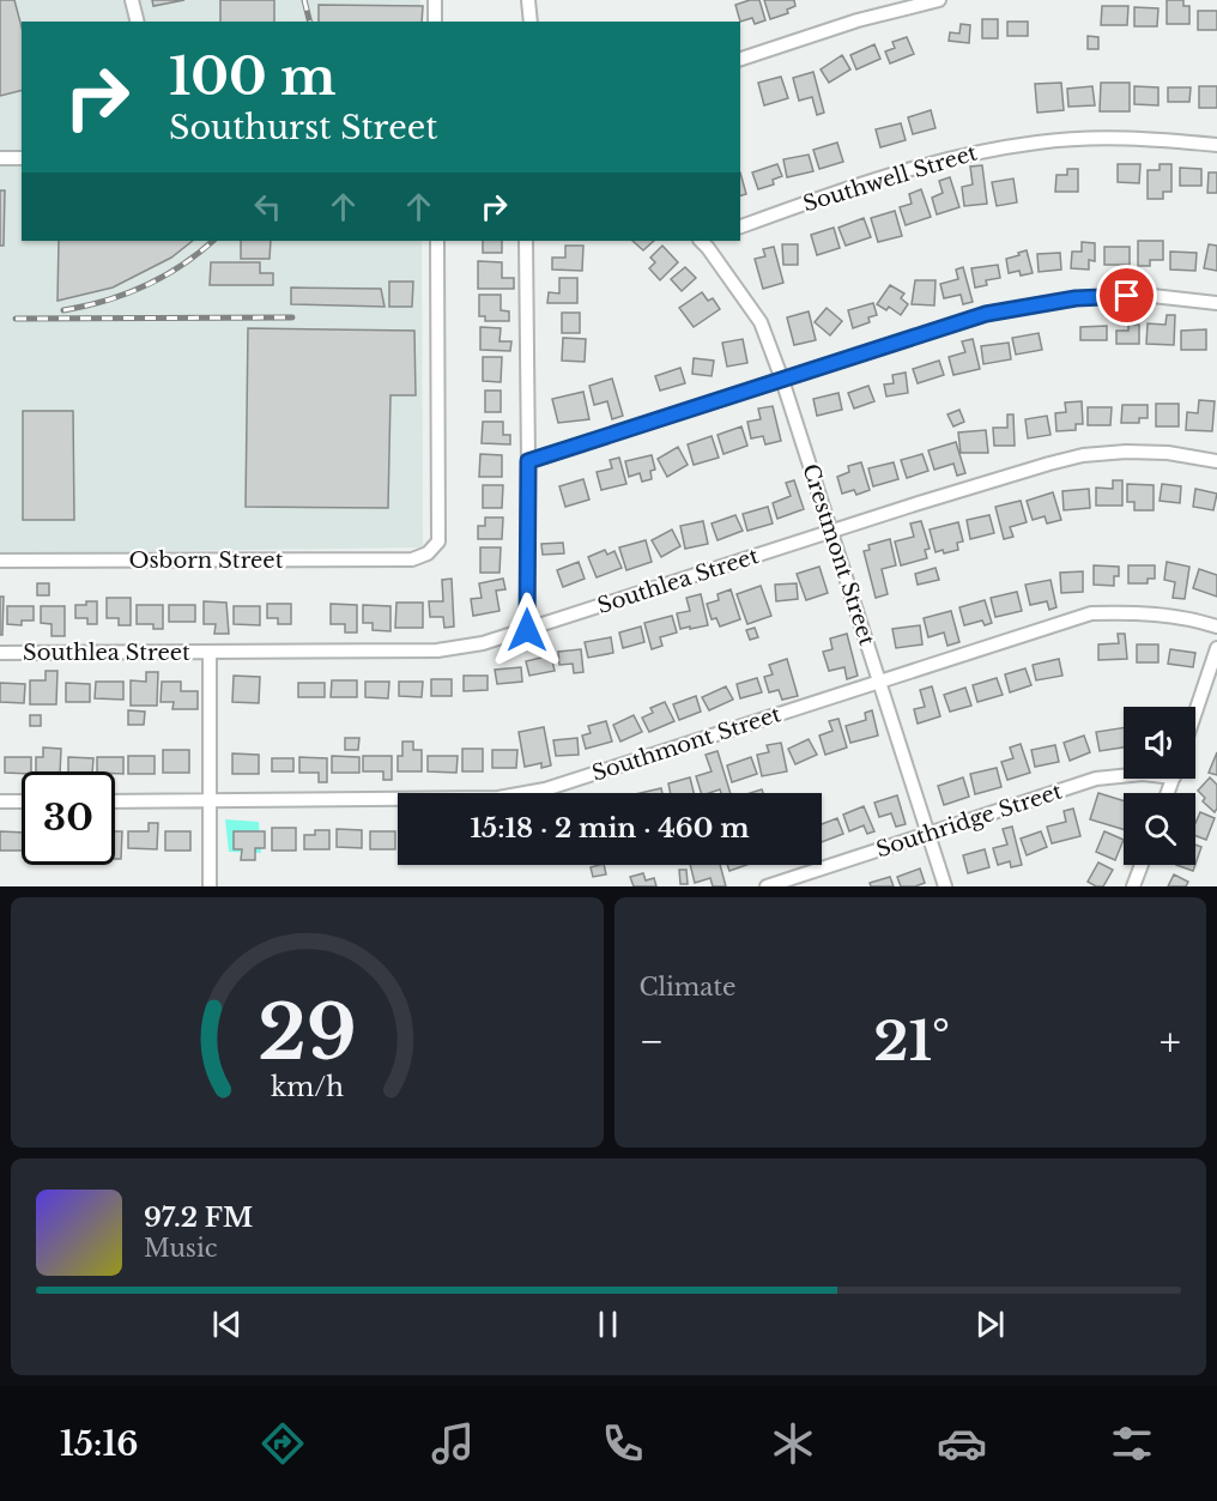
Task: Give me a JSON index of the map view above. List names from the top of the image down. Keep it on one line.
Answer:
{"streets":{"street":["Southwell Street","Crestmont Street","Osborn Street","Southlea Street","Southmont Street","Southridge Street"]},"crossings":[["Crestmont Street","Southlea Street"],["Crestmont Street","Southmont Street"],["Crestmont Street","Southridge Street"]],"page":{"turn":["100 m","Southurst Street"],"limit":"30","trip":"15:18 · 2 min · 460 m","tile":"Climate","heat":["−","21°","+"],"song":["97.2 FM","Music"],"tabs":"15:16","gauge":["29","km/h"]}}
